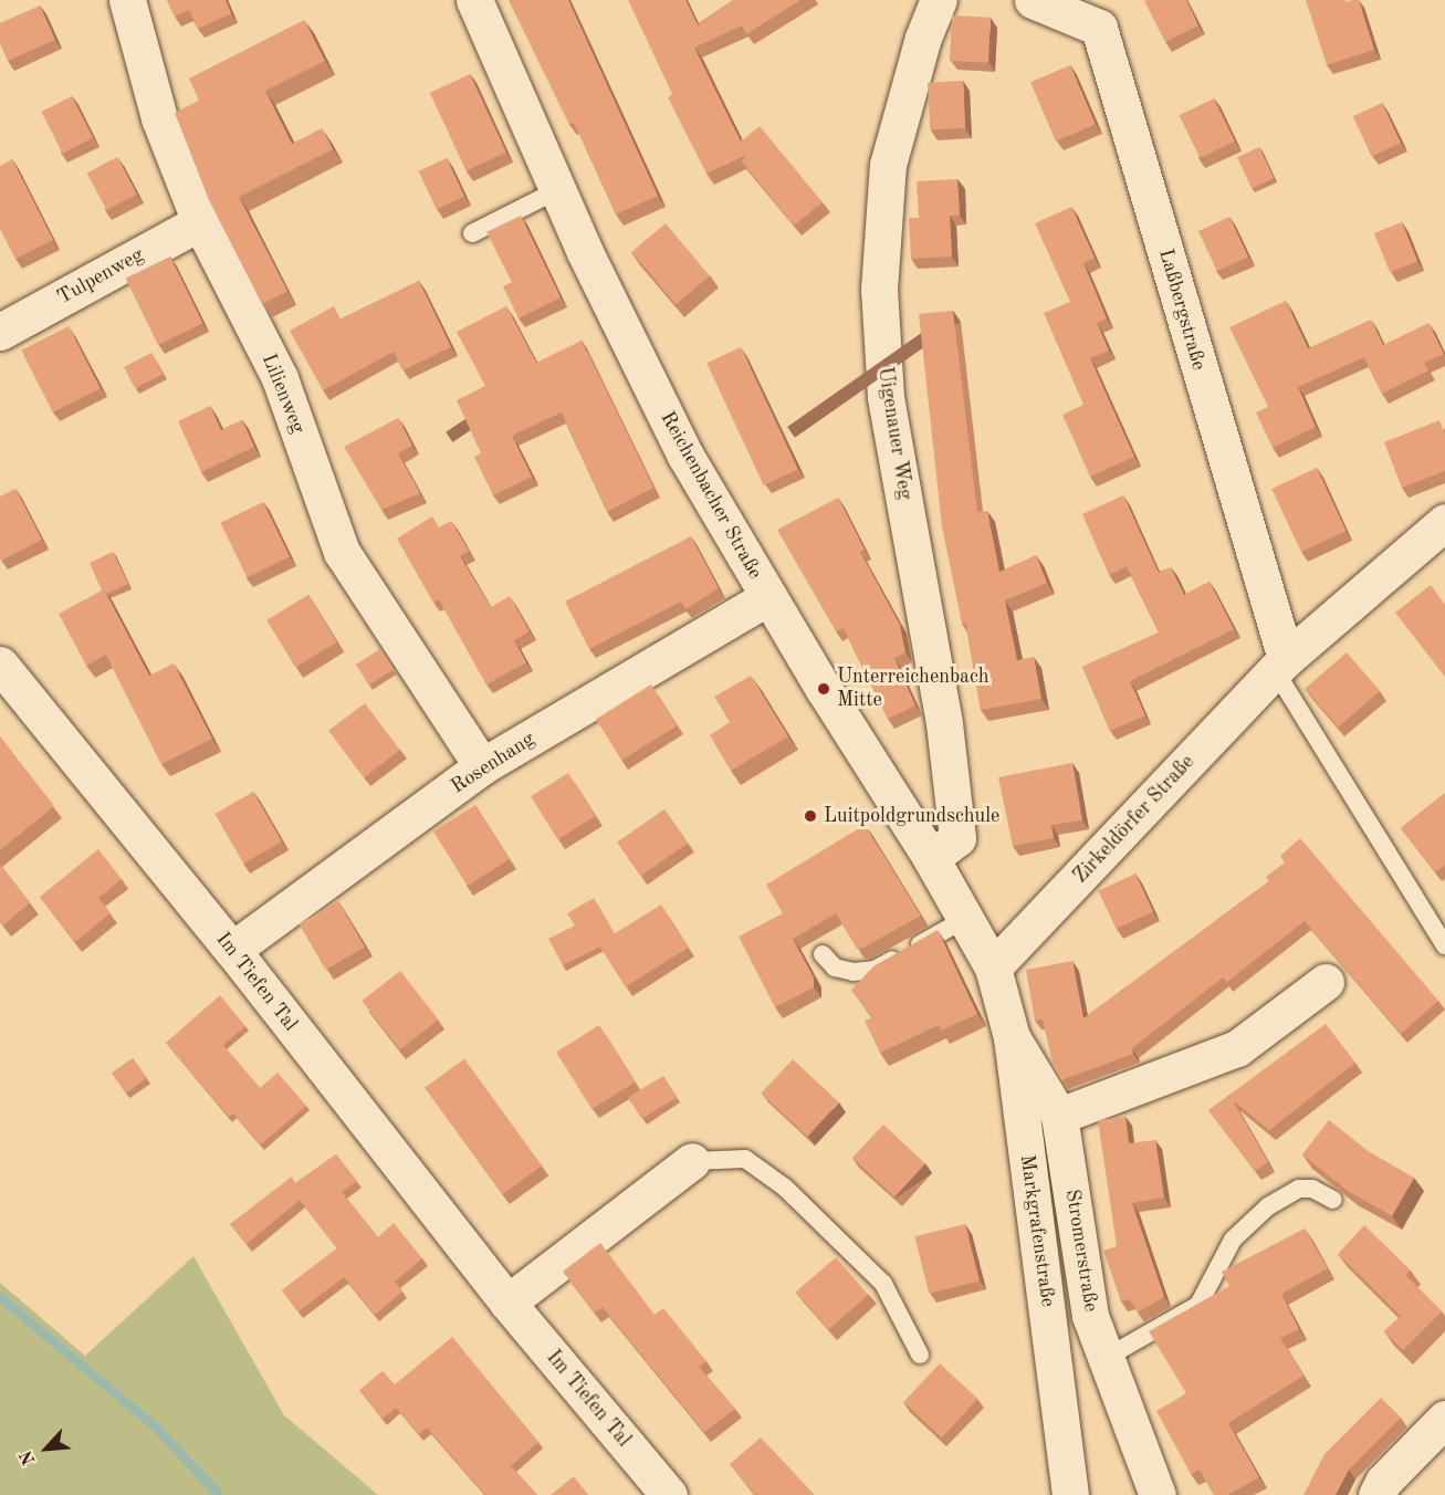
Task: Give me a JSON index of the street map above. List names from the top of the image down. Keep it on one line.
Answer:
{"streets":{"street":["Tulpenweg","Laßbergstraße","Lilienweg","Uigenauer Weg","Reichenbacher Straße","Rosenhang","Zirkeldörfer Straße","Im Tiefen Tal","Markgrafenstraße","Stromerstraße"]},"crossings":[["Tulpenweg","Lilienweg"],["Laßbergstraße","Zirkeldörfer Straße"],["Lilienweg","Rosenhang"],["Uigenauer Weg","Reichenbacher Straße"],["Reichenbacher Straße","Rosenhang"],["Reichenbacher Straße","Zirkeldörfer Straße"],["Reichenbacher Straße","Markgrafenstraße"],["Rosenhang","Im Tiefen Tal"],["Zirkeldörfer Straße","Markgrafenstraße"],["Markgrafenstraße","Stromerstraße"]],"places":["Unterreichenbach Mitte","Luitpoldgrundschule"],"north":"bottom left"}
